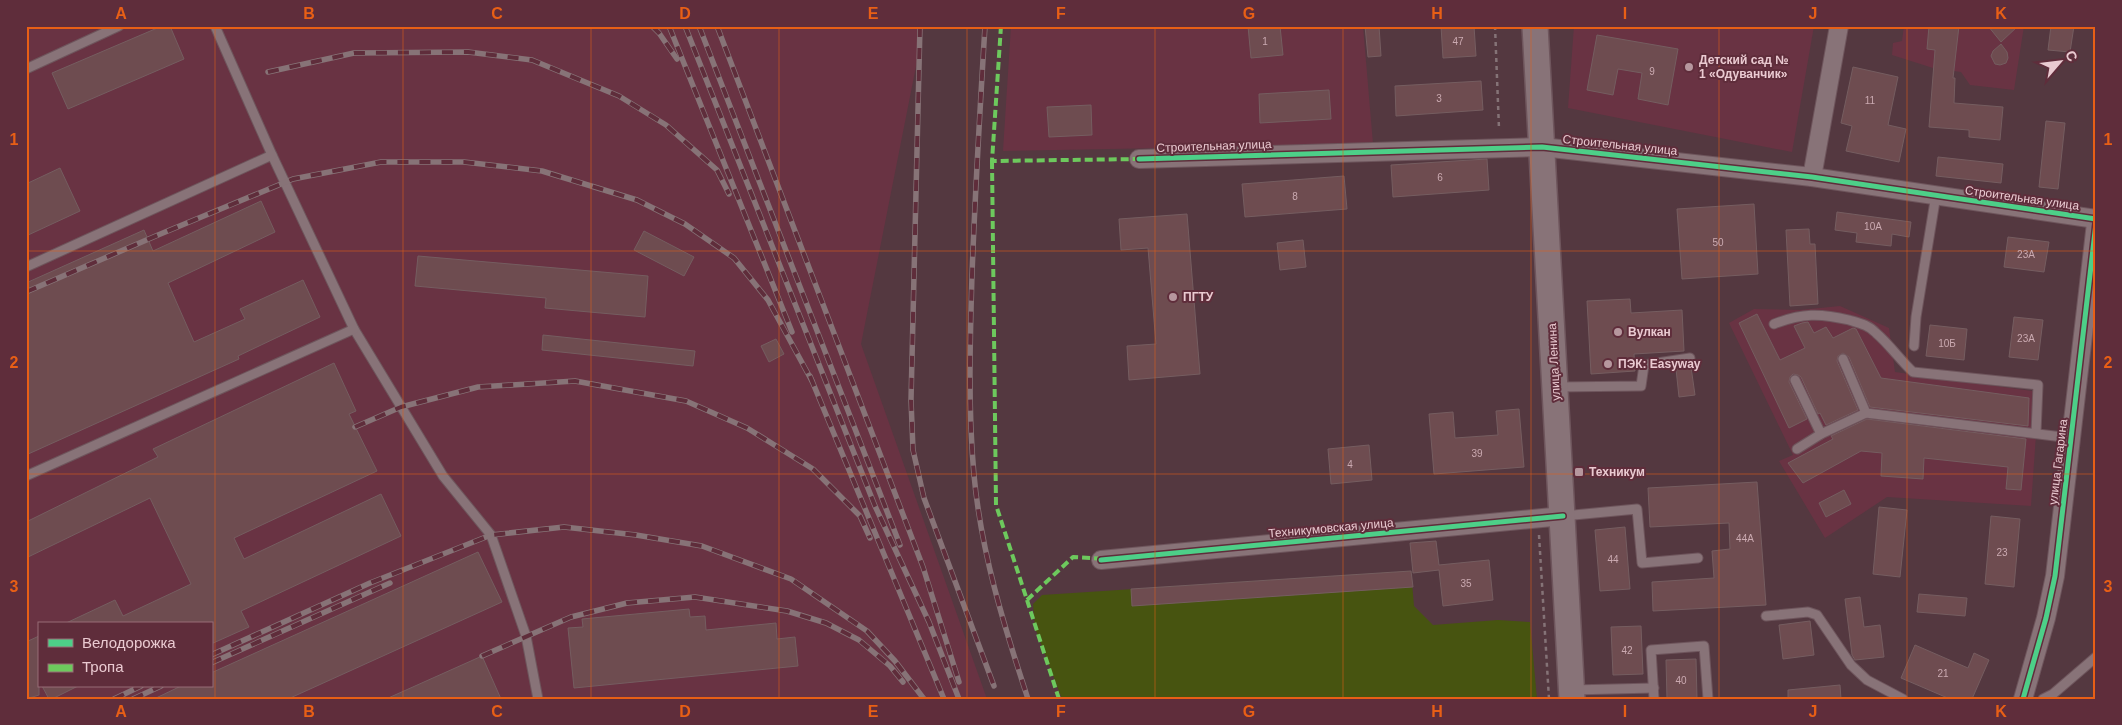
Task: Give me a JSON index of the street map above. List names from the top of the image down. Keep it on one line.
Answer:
{"streets":{"main road":["улица Ленина"],"street":["Строительная улица","улица Гагарина","Техникумовская улица"]},"crossings":[["Строительная улица","улица Ленина"],["улица Ленина","Техникумовская улица"]],"places":{"other":["Детский сад № 1 «Одуванчик»","ПГТУ","Вулкан","ПЭК: Easyway"],"transit":["Техникум"]},"house_numbers":["1","47","9","3","11","6","8","10А","50","23А","23А","10Б","39","4","44А","23","44","35","42","21","40"],"legend":["Велодорожка","Тропа"],"north":"top right","grid":{"columns":["A","B","C","D","E","F","G","H","I","J","K"],"rows":["1","2","3"]}}
